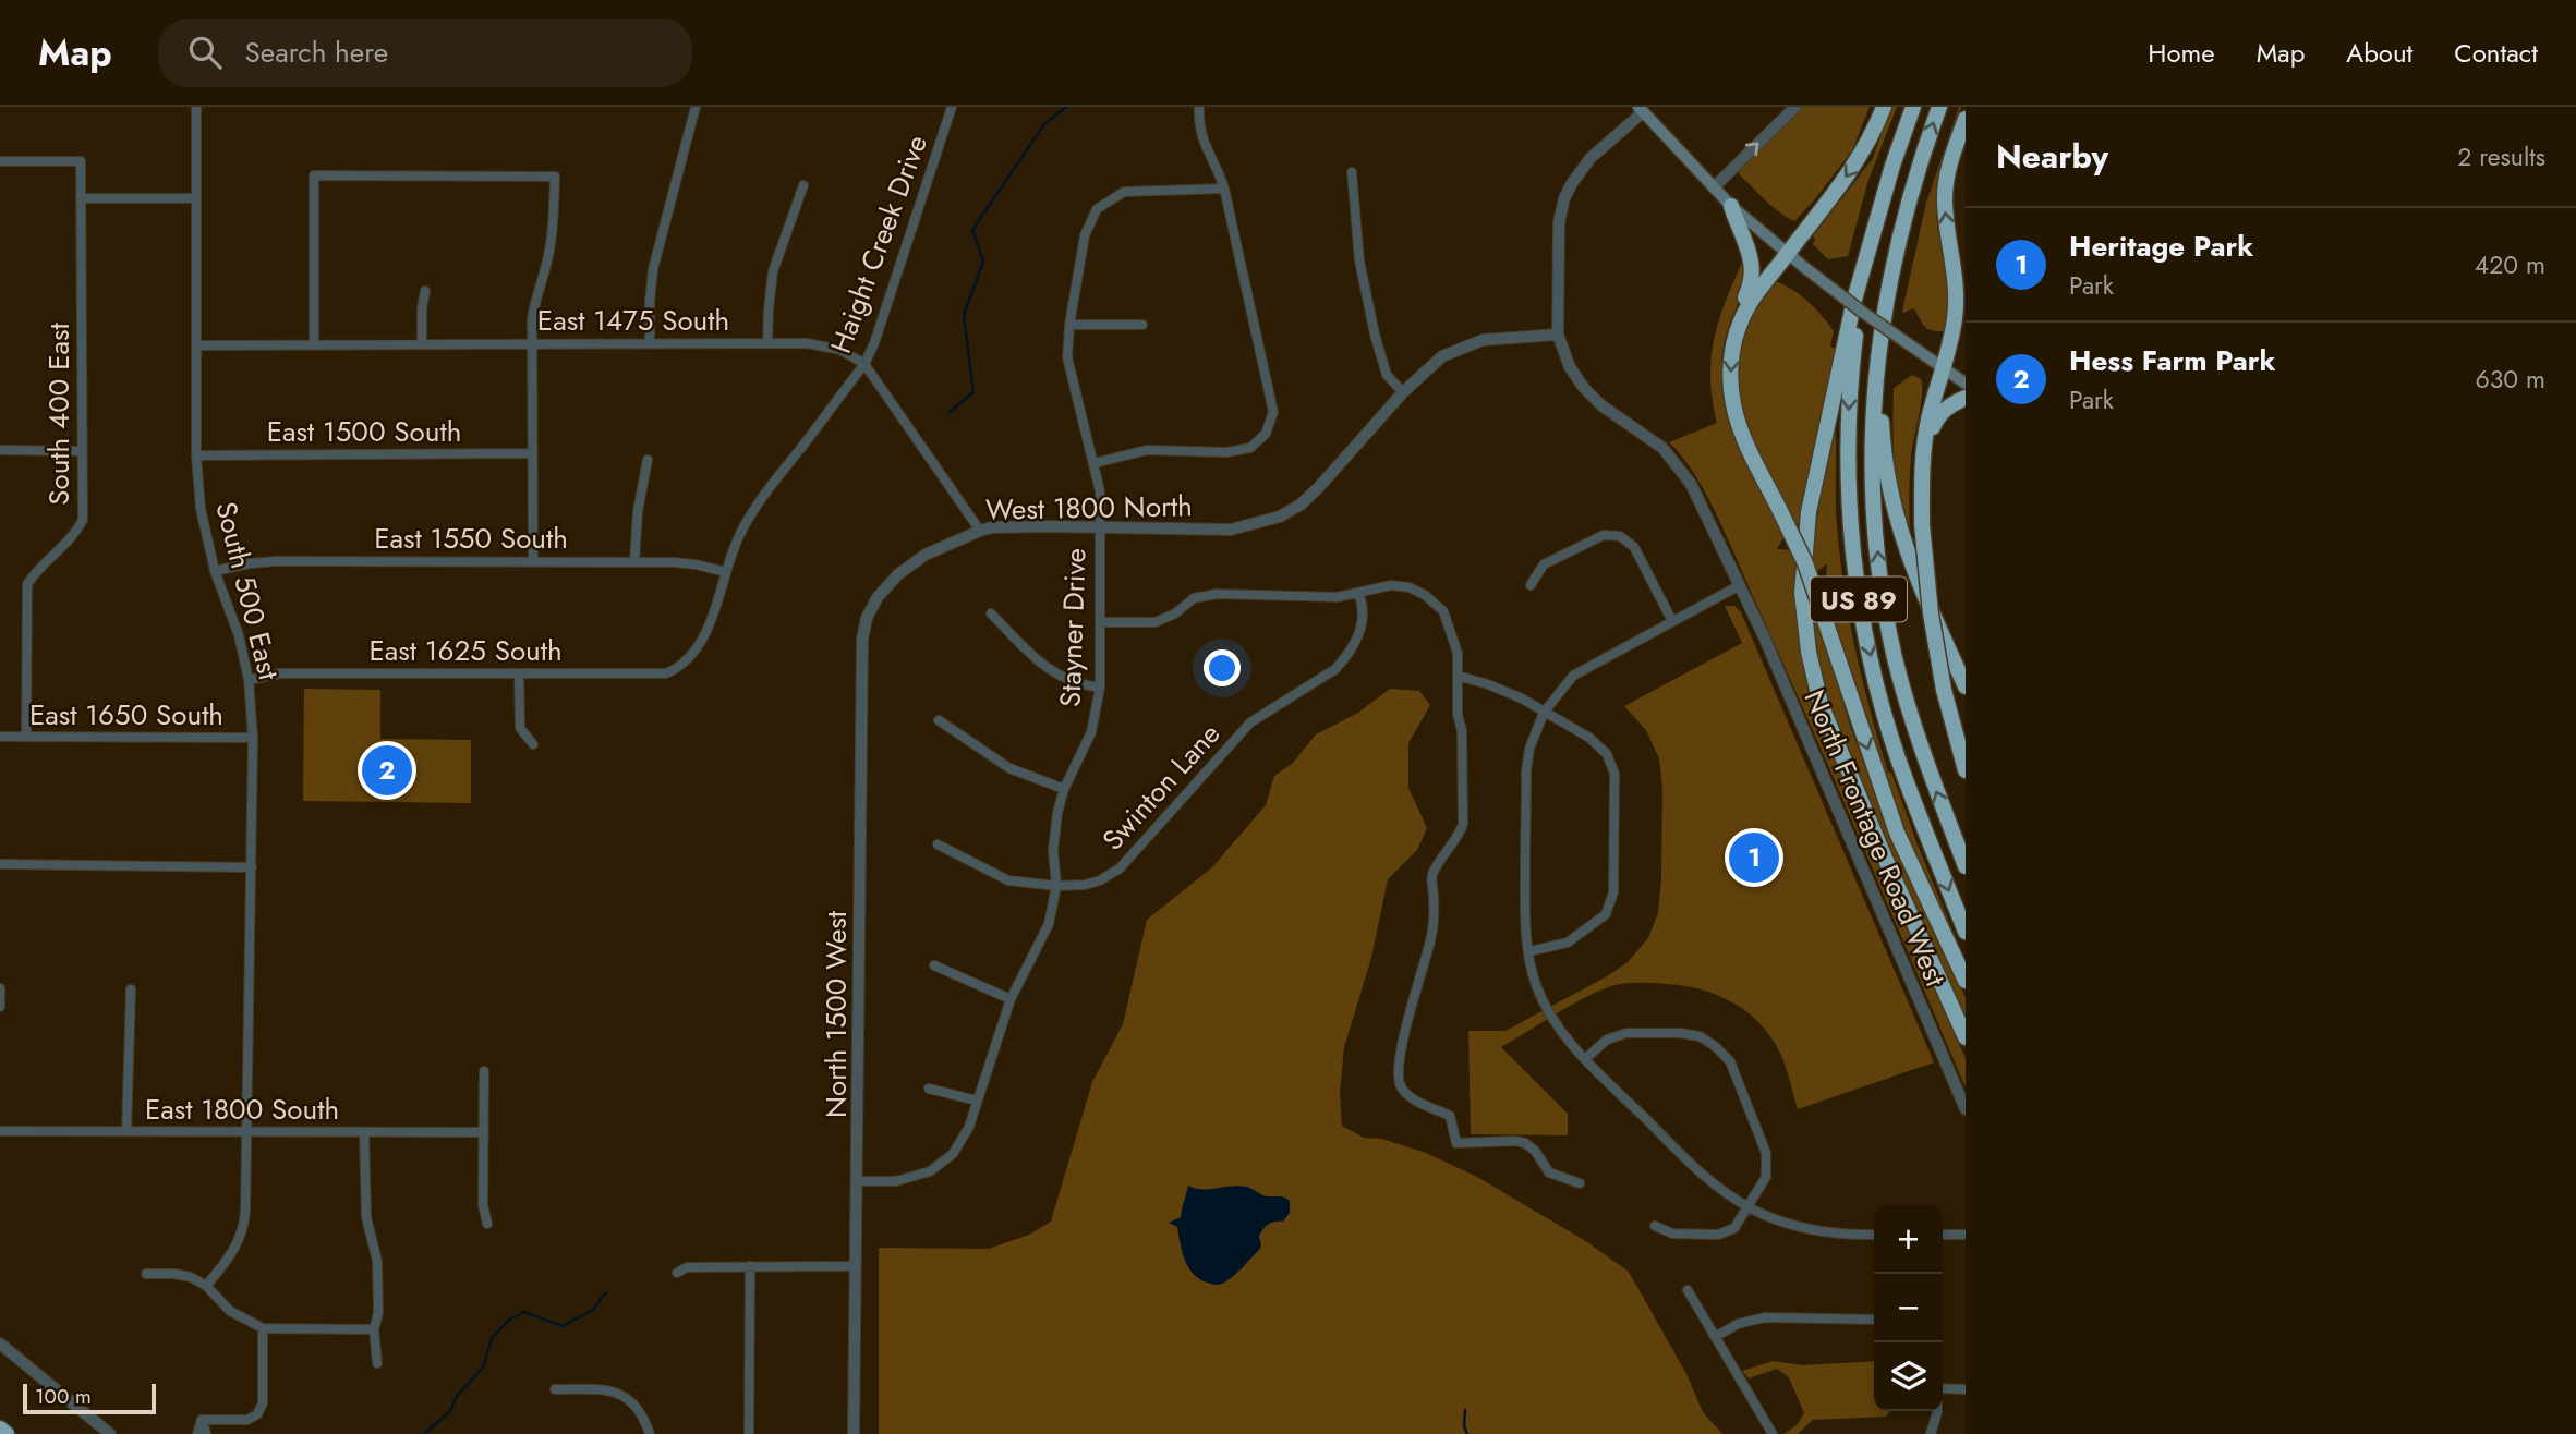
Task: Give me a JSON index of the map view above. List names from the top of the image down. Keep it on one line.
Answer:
{"streets":{"highway":["US 89"],"street":["Haight Creek Drive","East 1475 South","South 400 East","East 1500 South","West 1800 North","East 1550 South","South 500 East","Stayner Drive","East 1625 South","East 1650 South","Swinton Lane","North Frontage Road West","North 1500 West","East 1800 South"]},"crossings":[["Haight Creek Drive","East 1475 South"],["Haight Creek Drive","East 1550 South"],["Haight Creek Drive","East 1625 South"],["East 1475 South","West 1800 North"],["East 1475 South","South 500 East"],["South 400 East","East 1650 South"],["East 1500 South","South 500 East"],["West 1800 North","Stayner Drive"],["West 1800 North","North Frontage Road West"],["West 1800 North","North 1500 West"],["East 1550 South","South 500 East"],["South 500 East","East 1625 South"],["South 500 East","East 1650 South"],["South 500 East","East 1800 South"],["Stayner Drive","Swinton Lane"],["Stayner Drive","North 1500 West"]],"scale_bar":"100 m","page":{"header":"Map","search":"Search here","nav":["Home","Map","About","Contact"],"heading":["Nearby","2 results"],"list":[{"mark":"1","name":"Heritage Park","note":"Park","value":"420 m"},{"mark":"2","name":"Hess Farm Park","note":"Park","value":"630 m"}],"pins":["2","1"],"map_buttons":["+","−"],"scale":"100 m"}}
